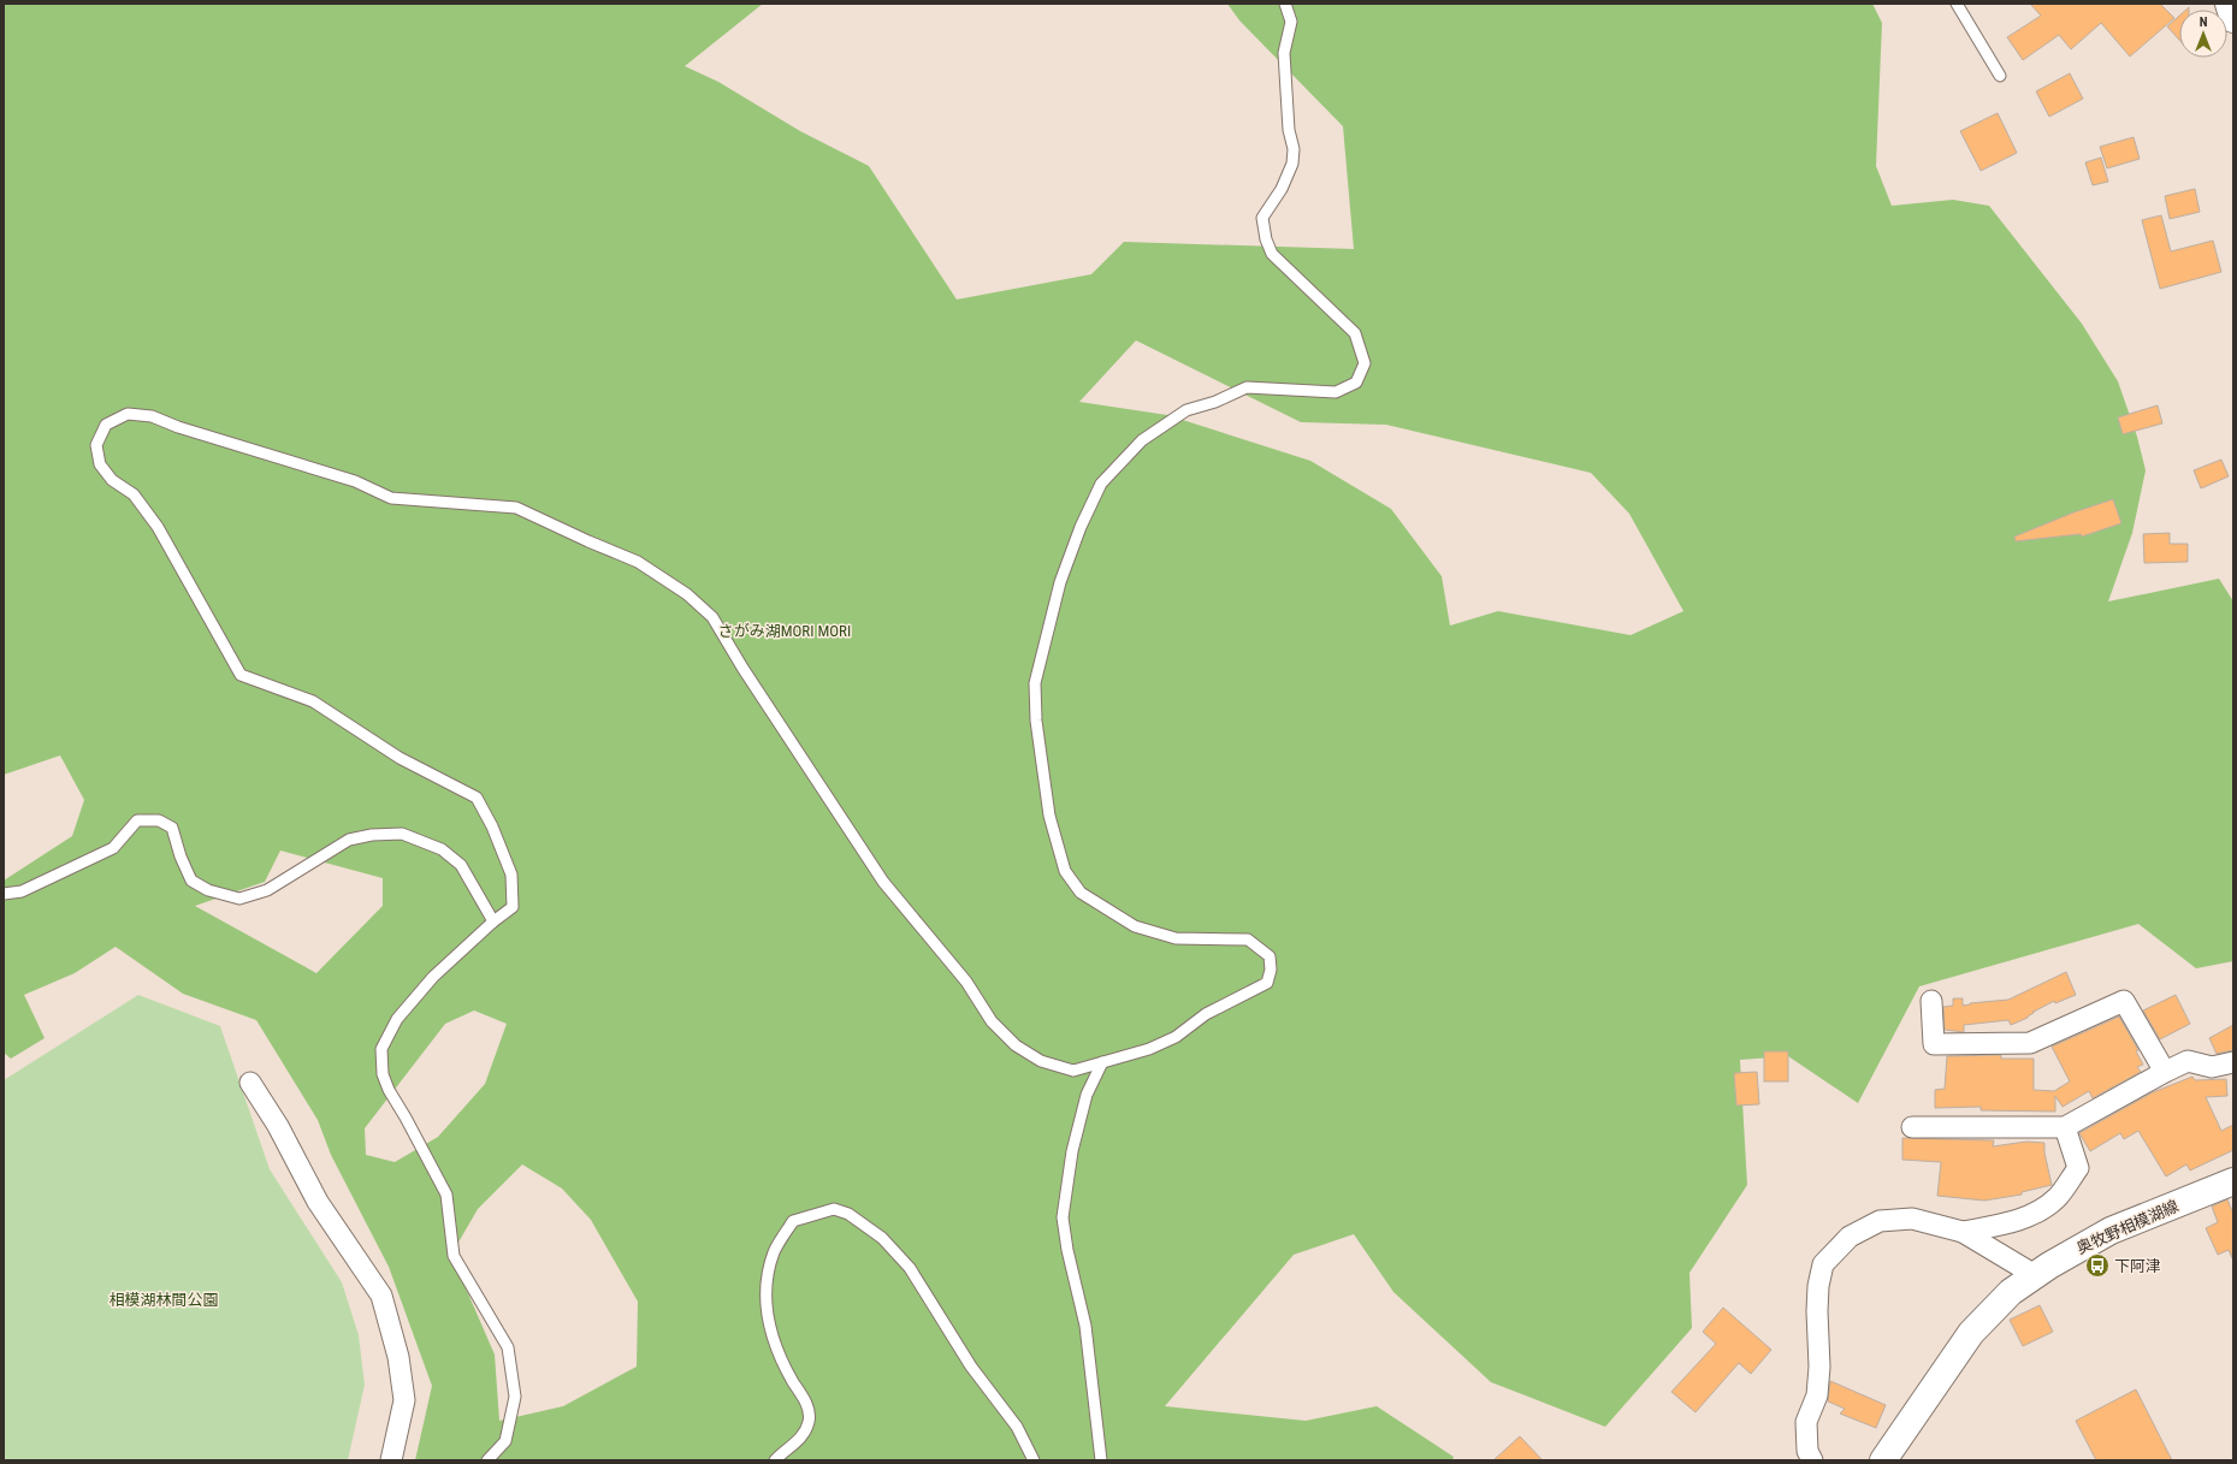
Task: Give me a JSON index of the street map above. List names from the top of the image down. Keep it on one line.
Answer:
{"streets":{"main road":["奥牧野相模湖線"]},"parks":["さがみ湖MORI MORI","相模湖林間公園"],"places":{"bus stop":["下阿津"]},"north":"top"}
